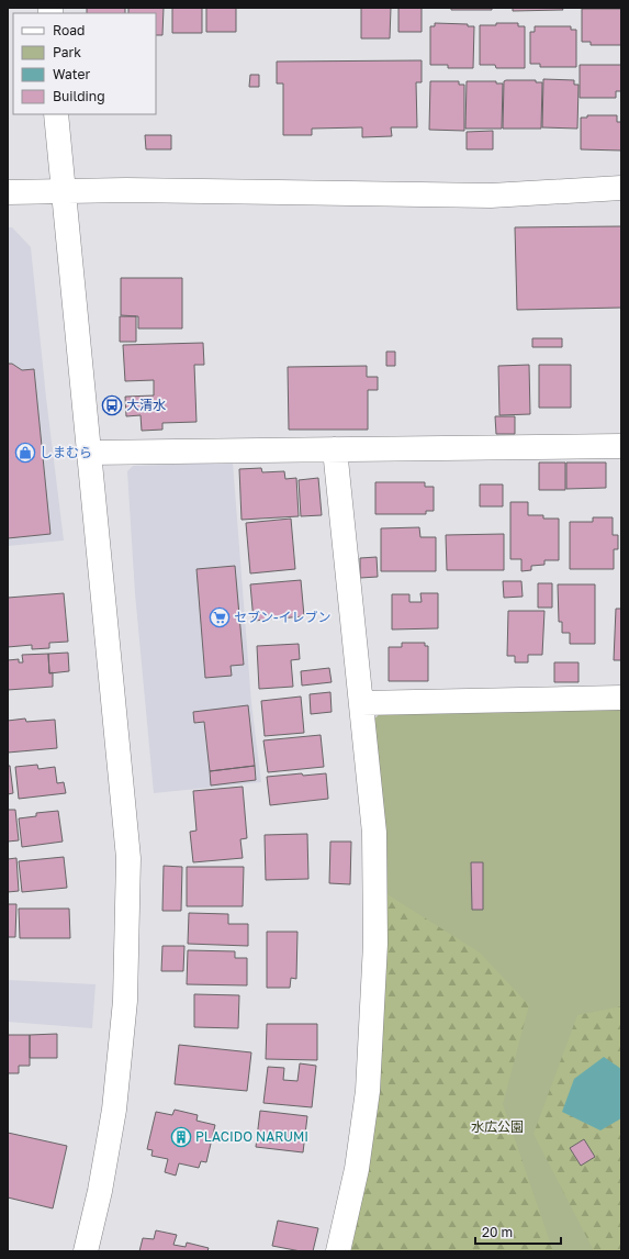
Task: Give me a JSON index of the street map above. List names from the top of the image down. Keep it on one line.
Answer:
{"parks":["水広公園"],"places":{"bus stop":["大清水"],"shop":["しまむら"],"supermarket":["セブン-イレブン"],"building":["PLACIDO NARUMI"]},"legend":["Road","Park","Water","Building"],"scale_bar":"20 m"}
